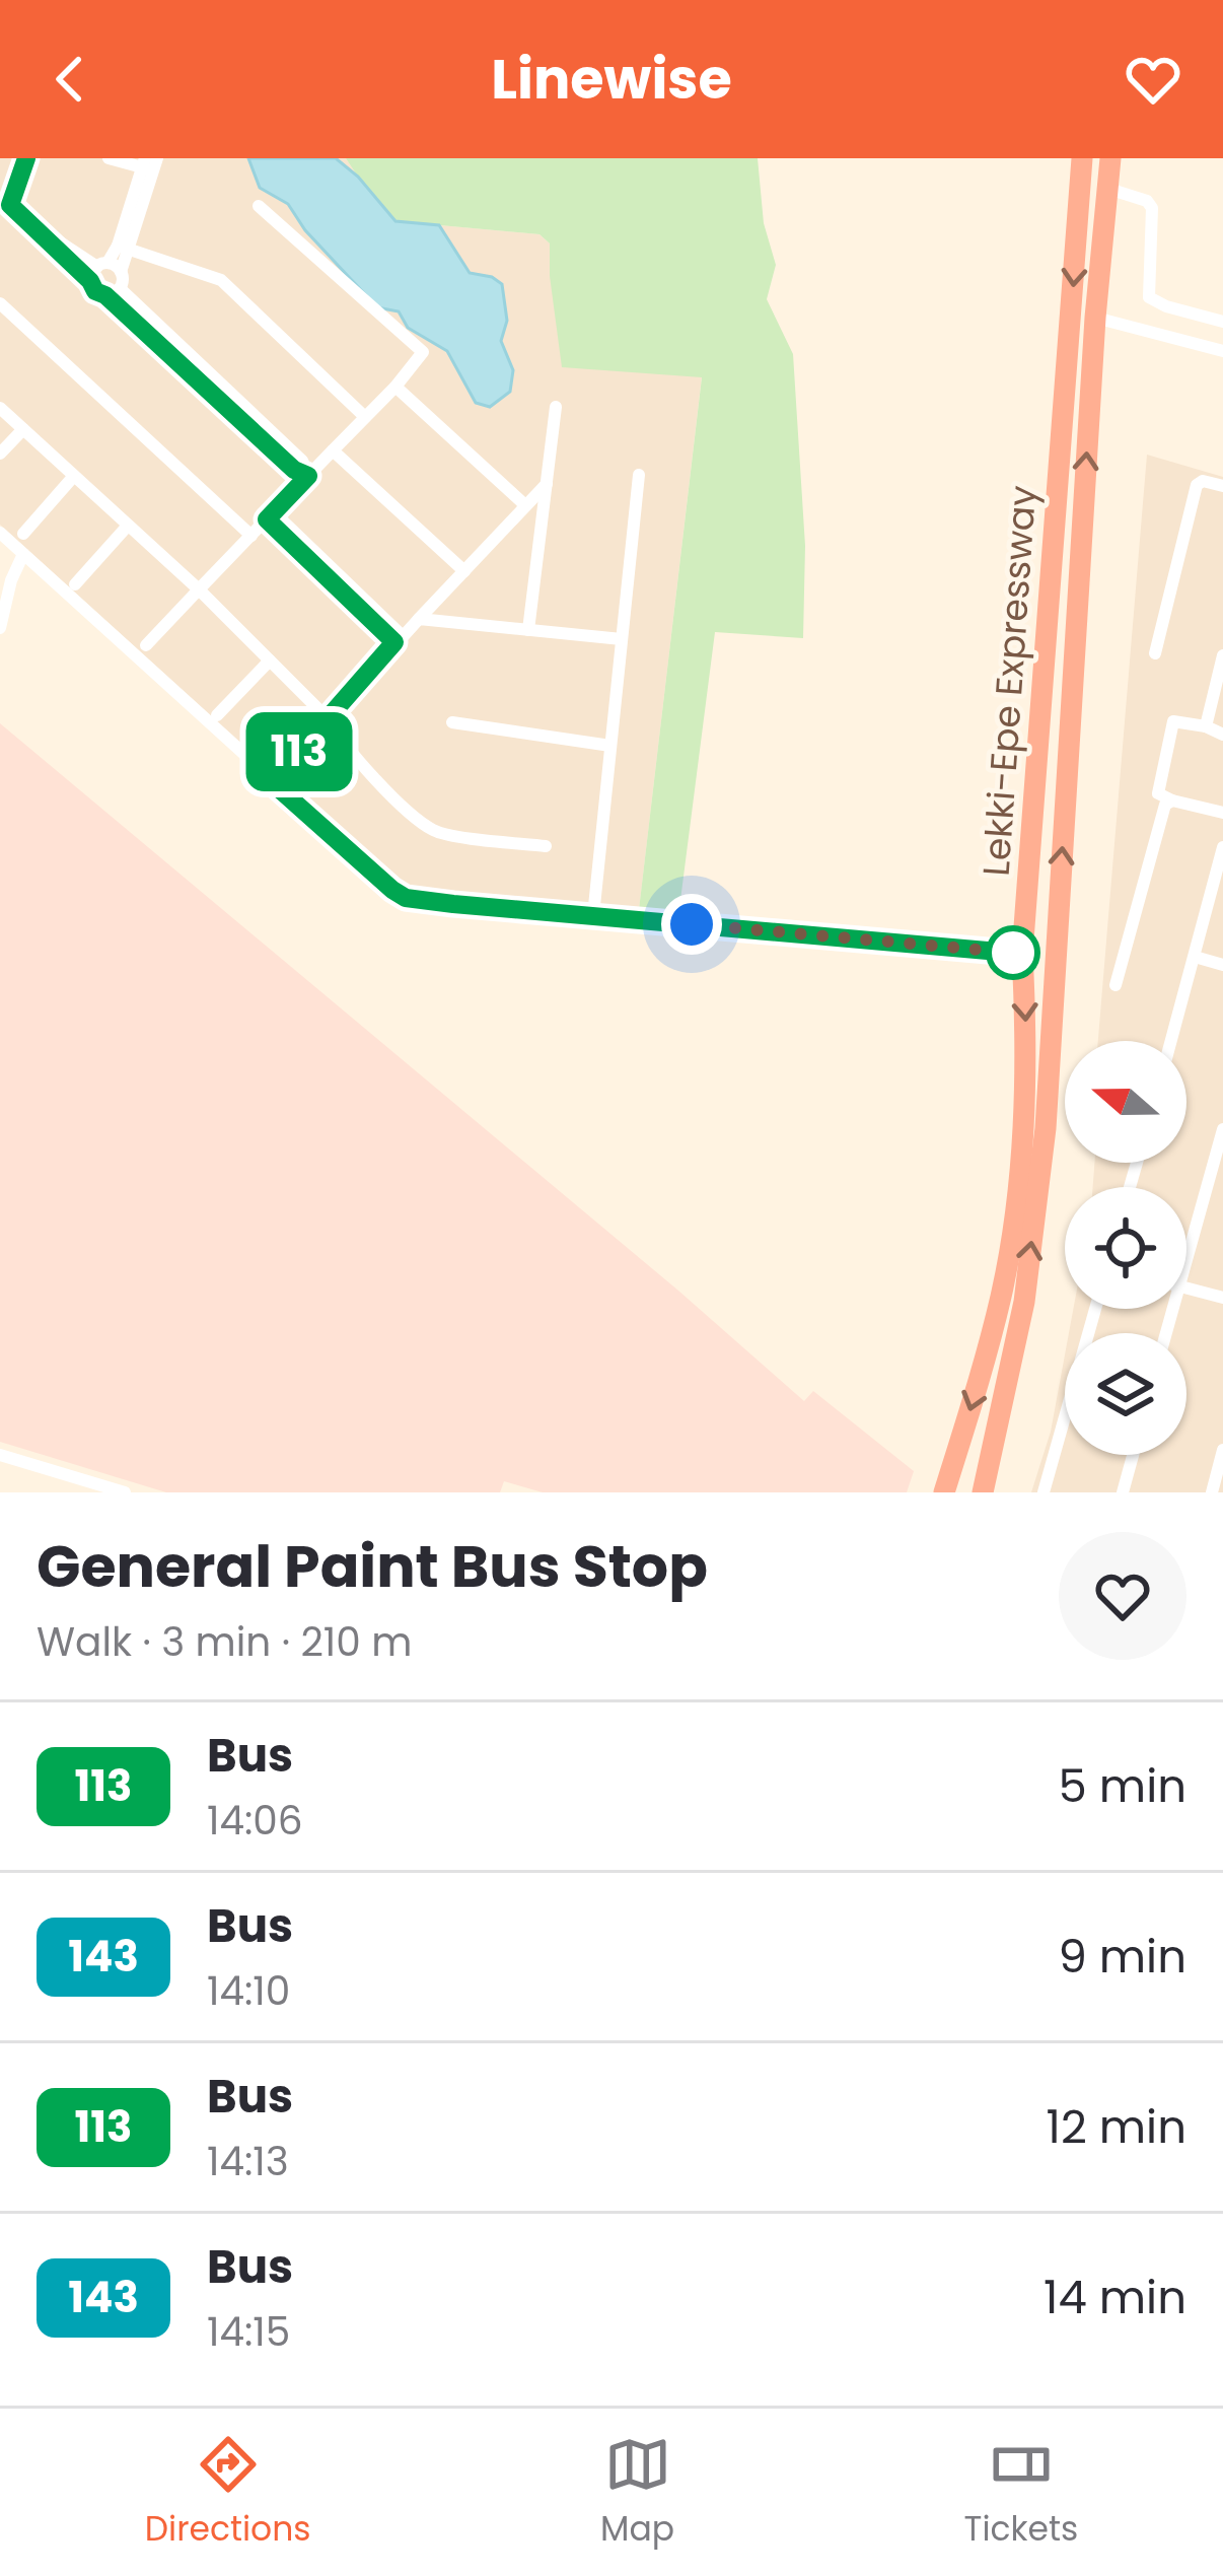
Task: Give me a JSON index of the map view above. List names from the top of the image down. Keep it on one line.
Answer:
{"streets":{"highway":["Lekki-Epe Expressway"]},"lines":["bus line 113"],"north":"left","page":{"header":"Linewise","on_map":"113","heading":["General Paint Bus Stop","Walk · 3 min · 210 m"],"list":[{"mark":"113","name":"Bus","note":"14:06","value":"5 min"},{"mark":"143","name":"Bus","note":"14:10","value":"9 min"},{"mark":"113","name":"Bus","note":"14:13","value":"12 min"},{"mark":"143","name":"Bus","note":"14:15","value":"14 min"}],"tabs":["Directions","Map","Tickets"]}}
